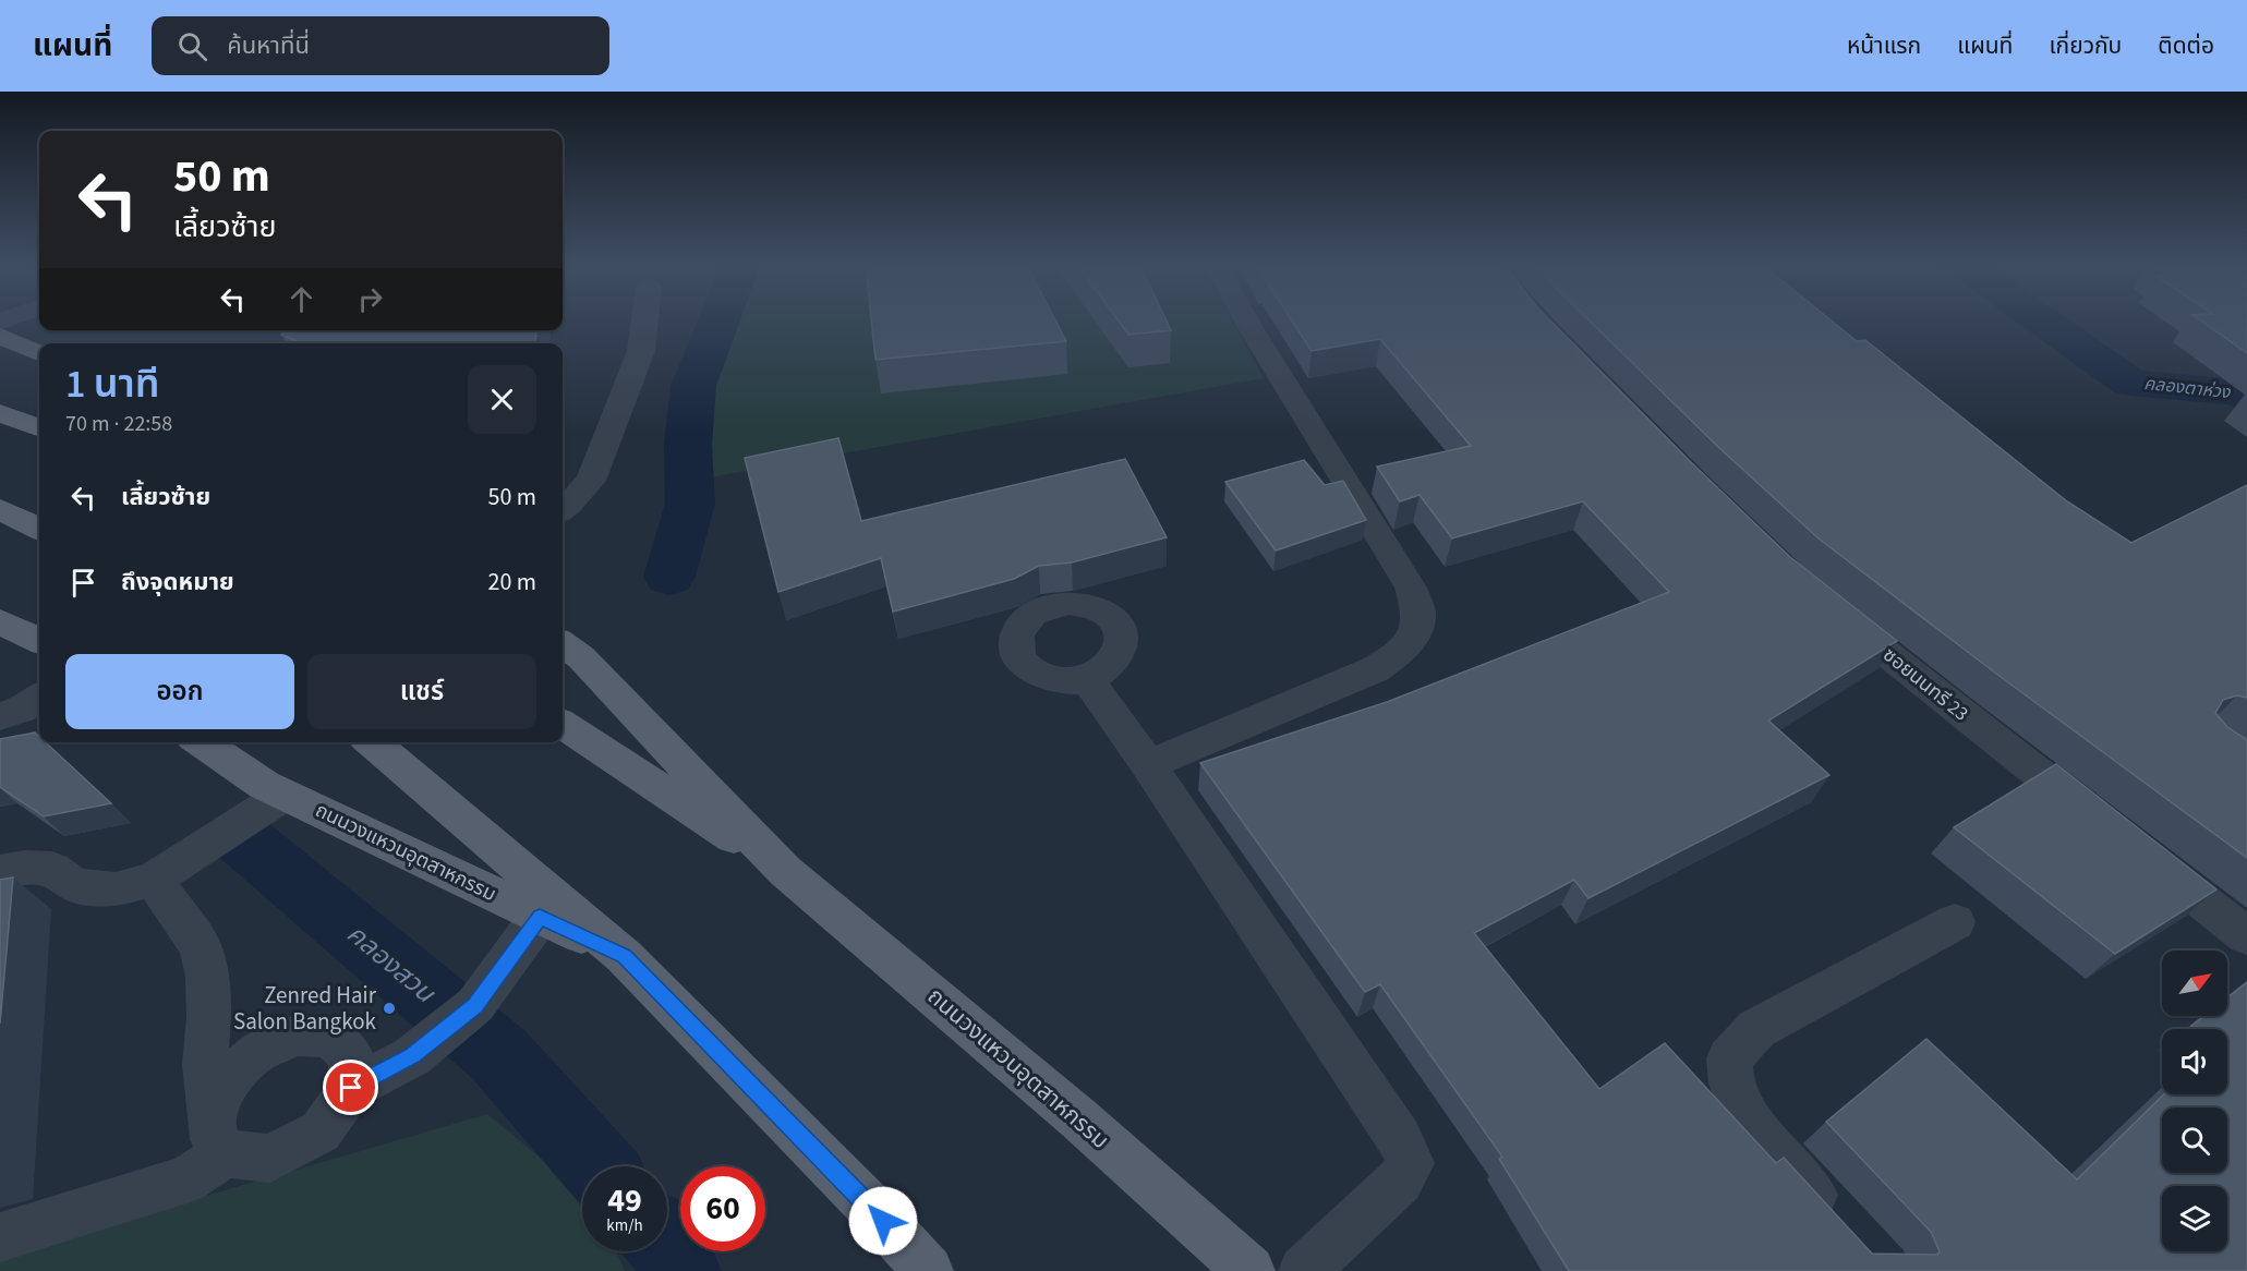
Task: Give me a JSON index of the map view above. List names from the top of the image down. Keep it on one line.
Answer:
{"streets":{"main road":["ถนนวงแหวนอุตสาหกรรม"],"street":["ซอยนนทรี 23"]},"water":["คลองตาห่วง","คลองสวน"],"places":["Zenred Hair Salon Bangkok"],"north":"top right","page":{"header":"แผนที่","search":"ค้นหาที่นี่","nav":["หน้าแรก","แผนที่","เกี่ยวกับ","ติดต่อ"],"turn":["50 m","เลี้ยวซ้าย"],"heading":["1 นาที","70 m · 22:58"],"list":[{"name":"เลี้ยวซ้าย","value":"50 m"},{"name":"ถึงจุดหมาย","value":"20 m"}],"buttons":["ออก","แชร์"],"speed":"49 km/h","limit":"60"}}
